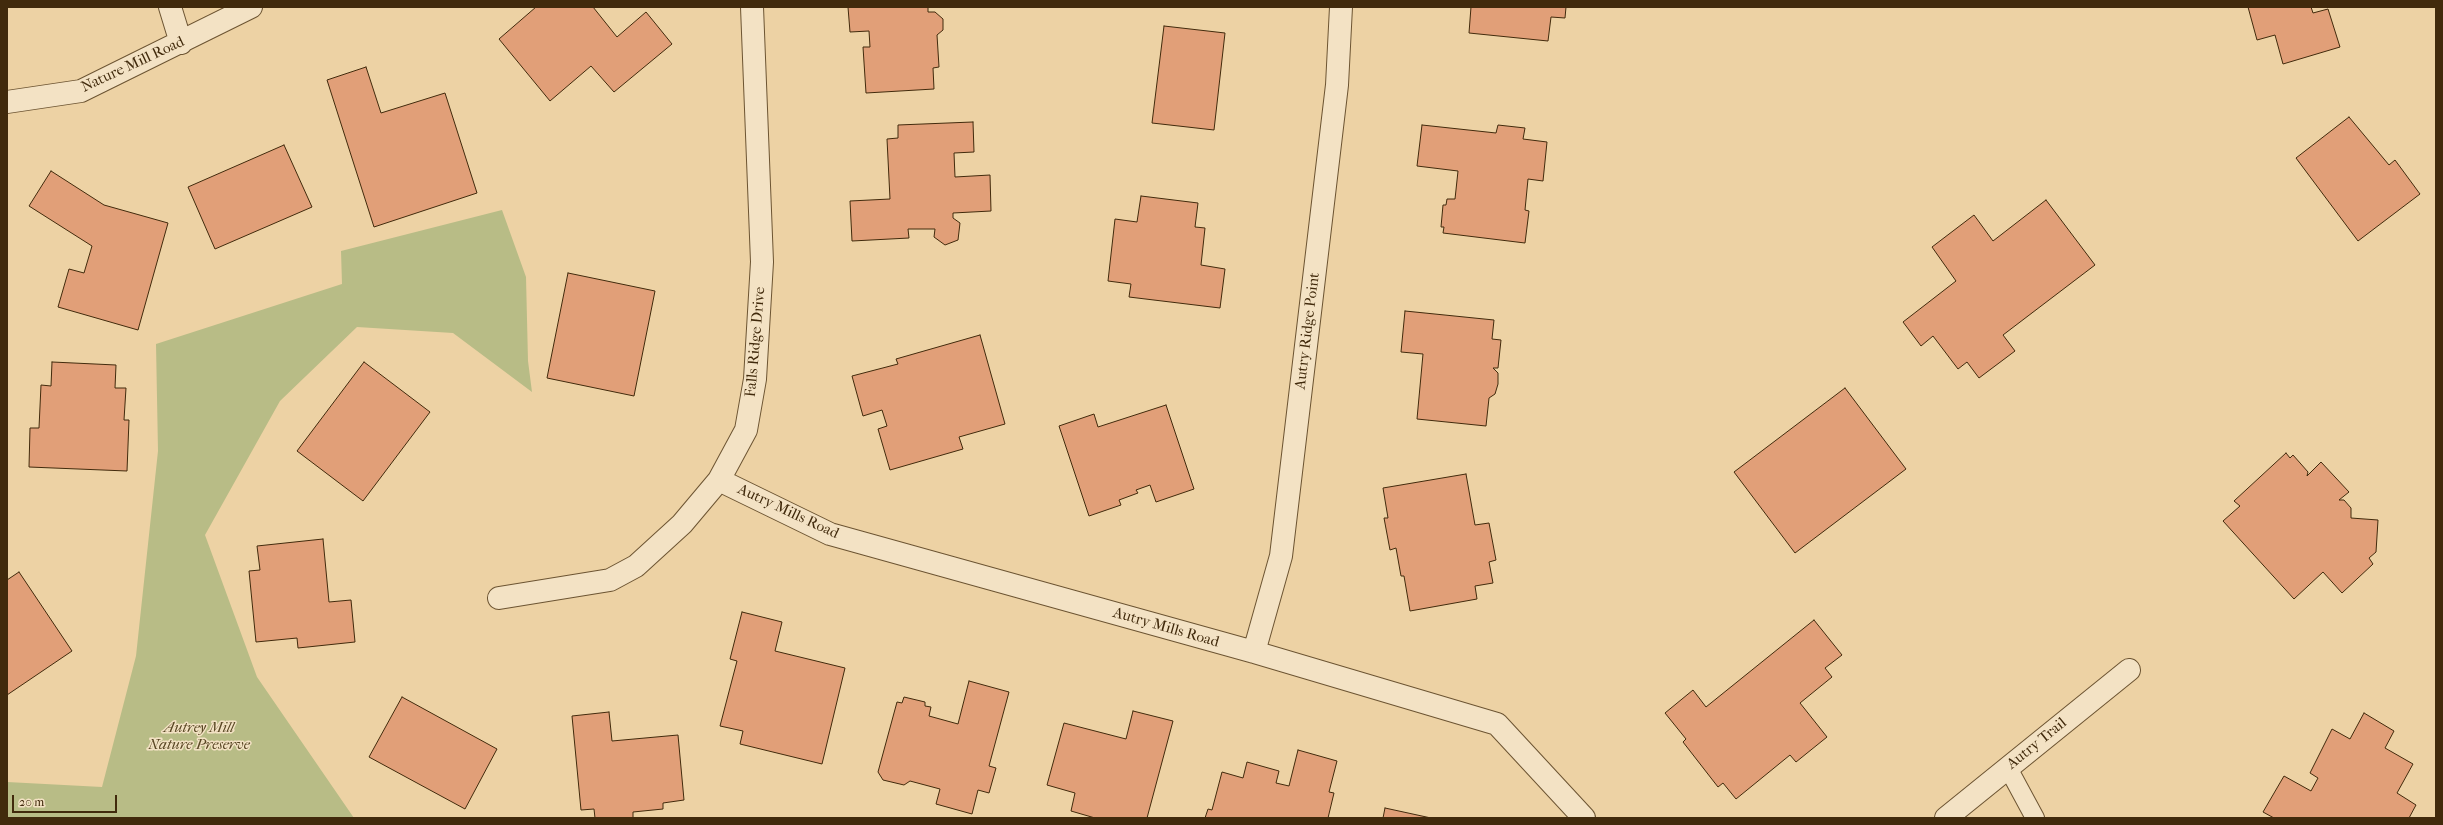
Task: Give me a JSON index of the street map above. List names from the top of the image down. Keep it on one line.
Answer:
{"streets":{"street":["Nature Mill Road","Autry Ridge Point","Falls Ridge Drive","Autry Mills Road","Autry Trail"]},"crossings":[["Autry Ridge Point","Autry Mills Road"],["Falls Ridge Drive","Autry Mills Road"]],"parks":["Autrey Mill Nature Preserve"],"scale_bar":"20 m"}
